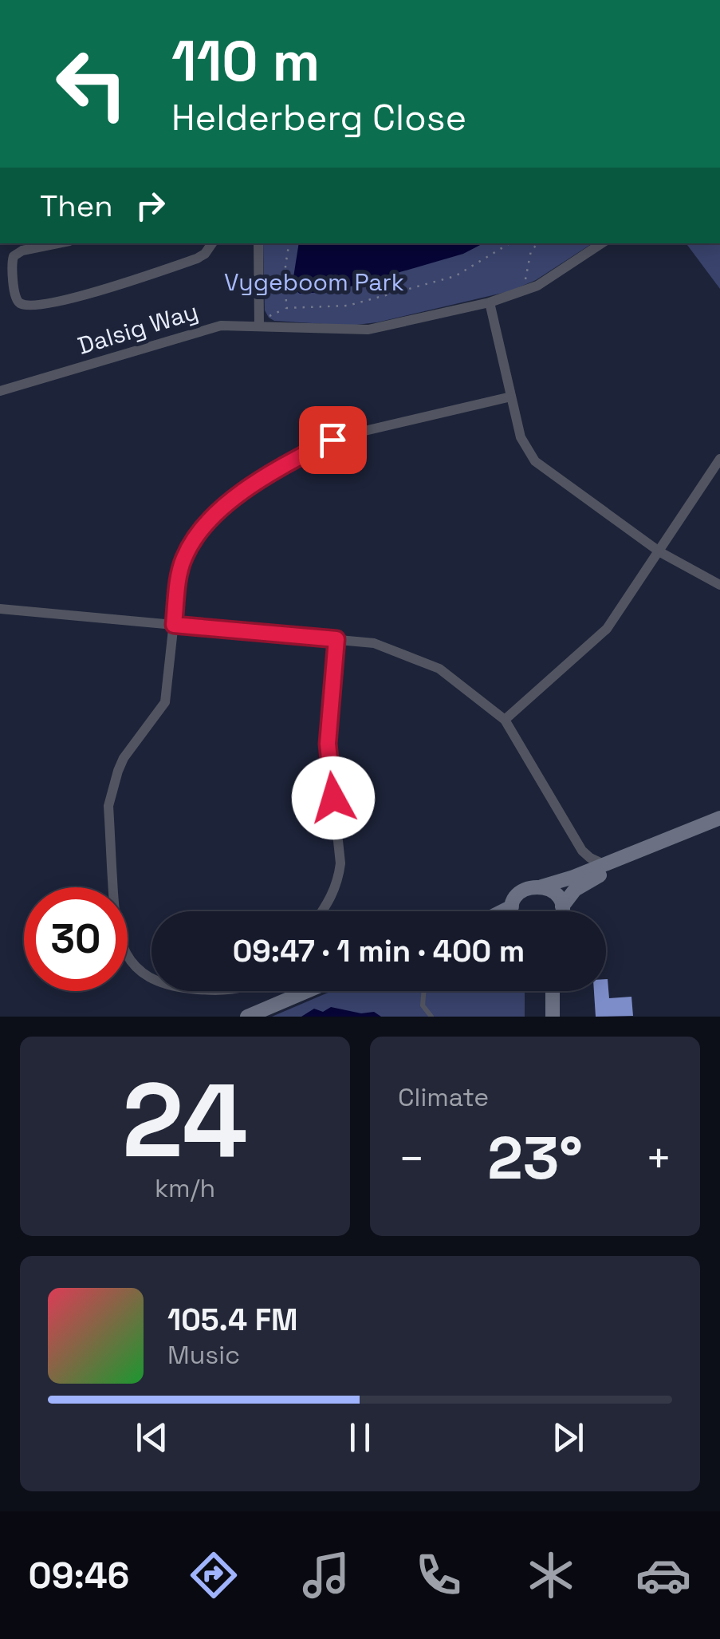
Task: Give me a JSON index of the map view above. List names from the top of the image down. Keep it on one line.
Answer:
{"streets":{"street":["Dalsig Way"]},"parks":["Vygeboom Park"],"page":{"turn":["110 m","Helderberg Close"],"then":"Then","limit":"30","trip":"09:47 · 1 min · 400 m","tile":[["24","km/h"],"Climate"],"heat":["−","23°","+"],"song":["105.4 FM","Music"],"tabs":"09:46"}}
